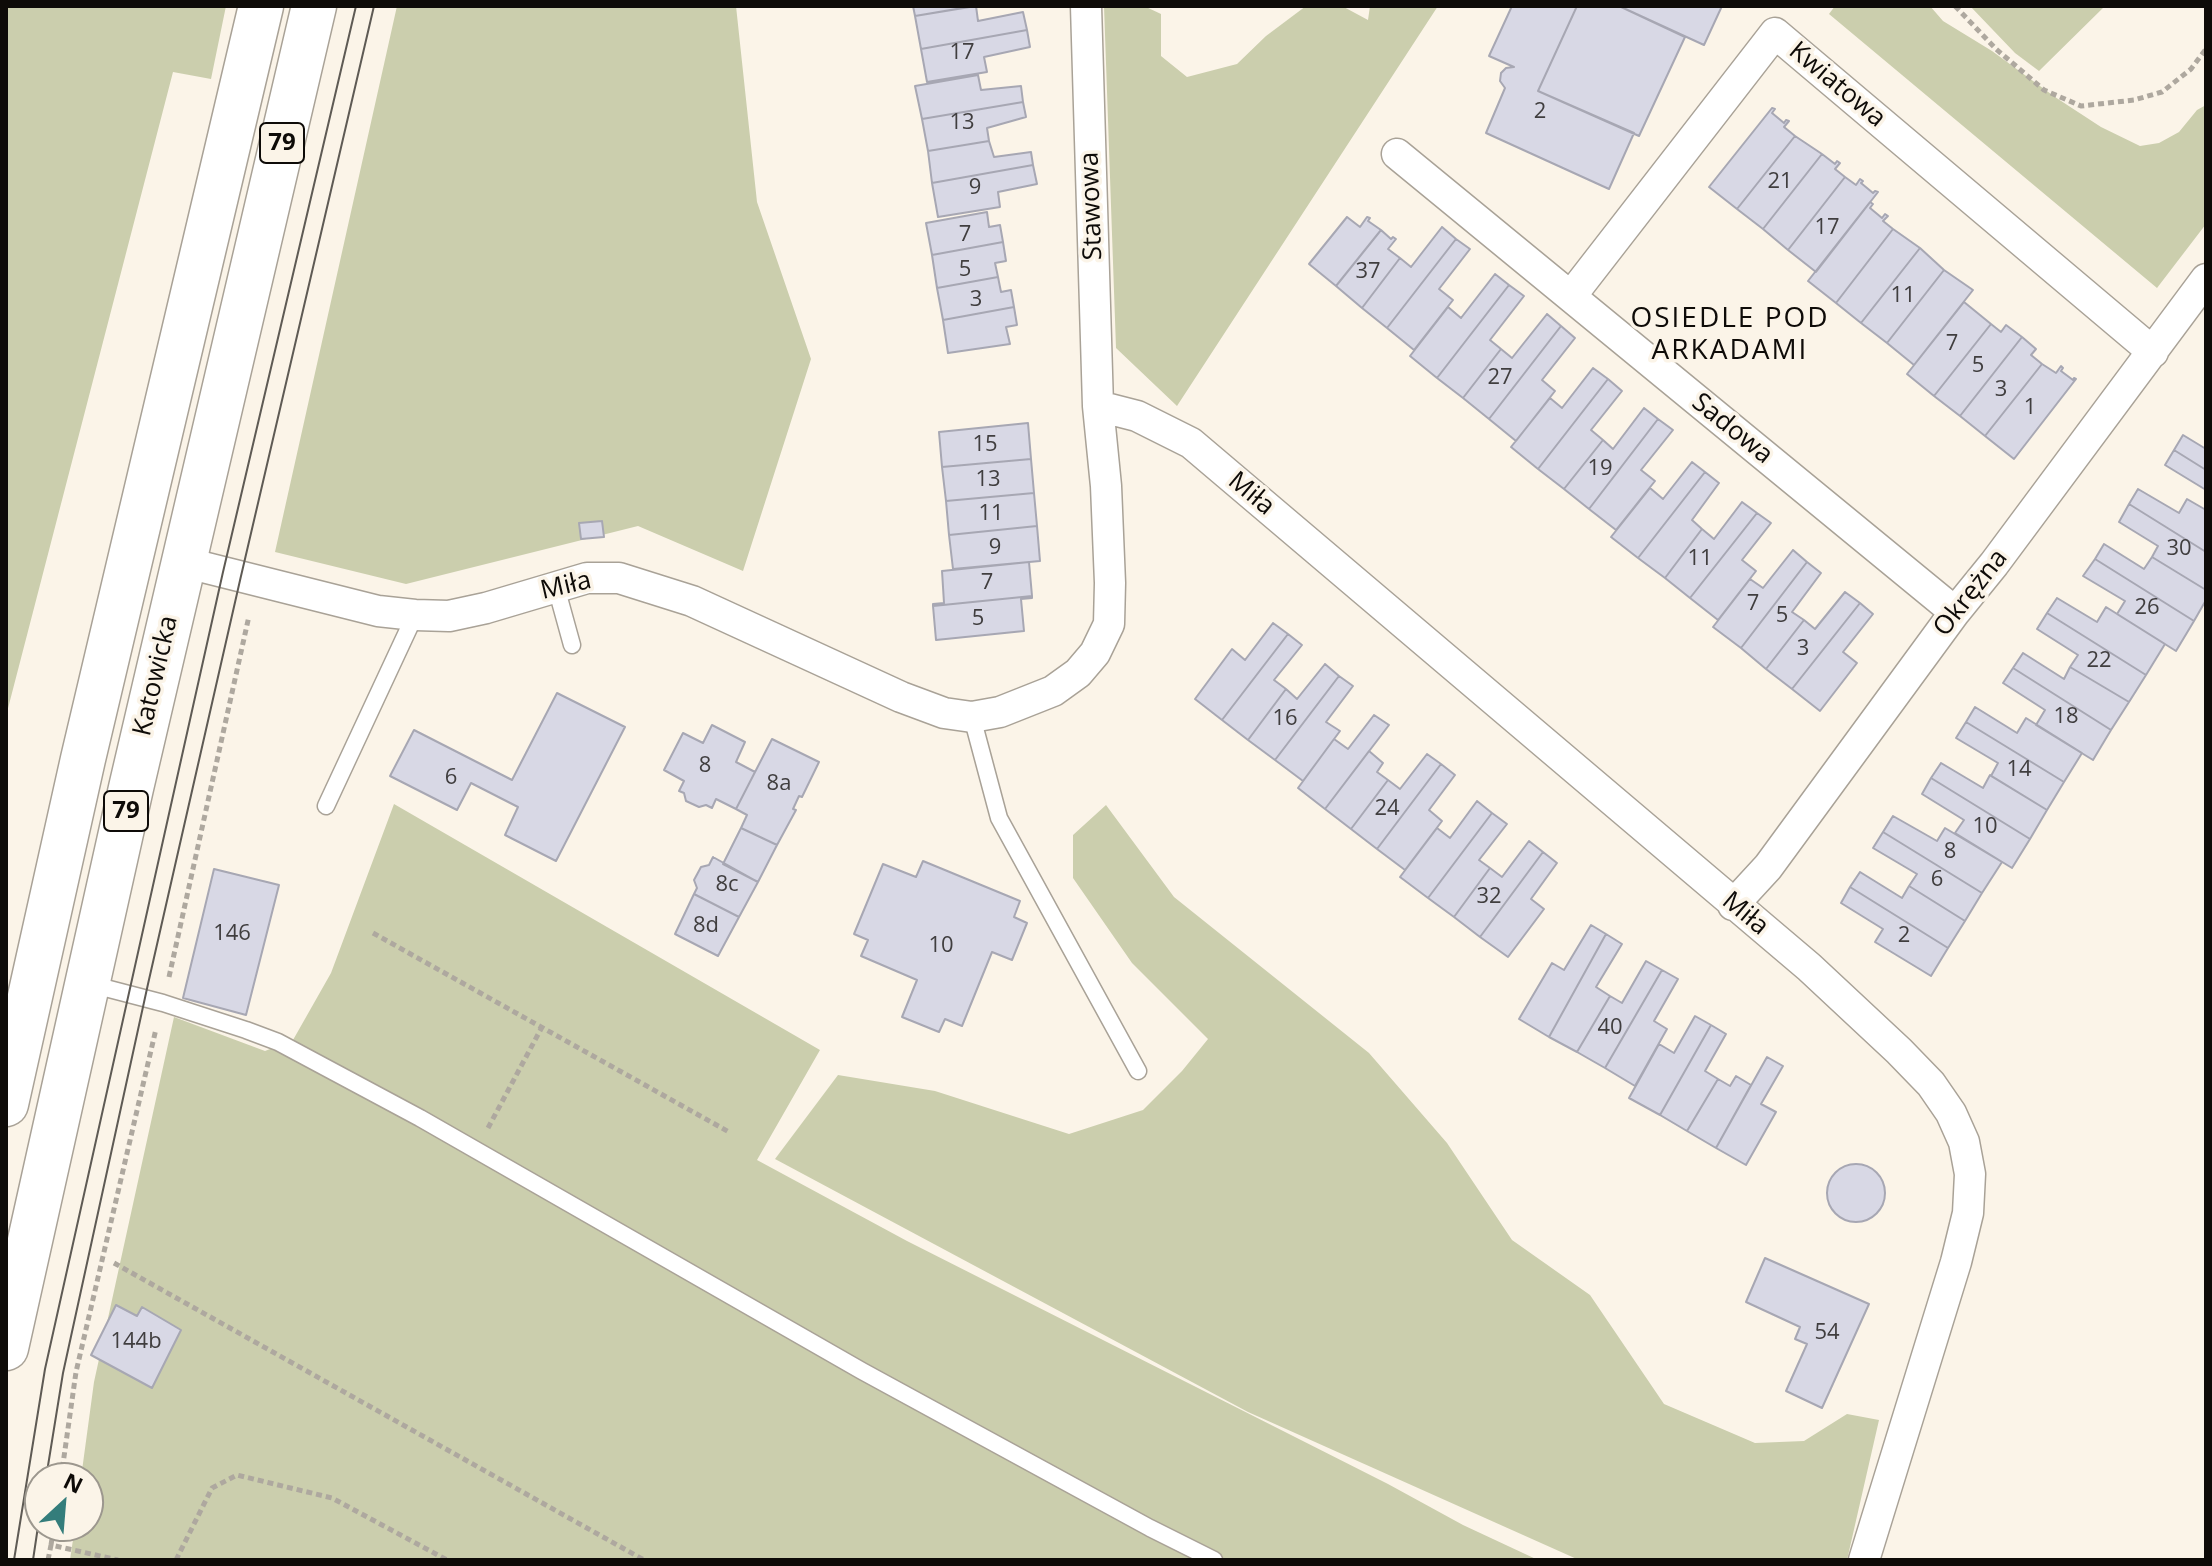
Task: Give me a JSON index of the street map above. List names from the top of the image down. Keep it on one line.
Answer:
{"streets":{"main road":["79","Katowicka"],"street":["Kwiatowa","Stawowa","Sadowa","Miła","Okrężna"]},"crossings":[["Kwiatowa","Sadowa"],["Kwiatowa","Okrężna"],["Stawowa","Miła"],["Sadowa","Okrężna"],["Miła","Okrężna"],["Miła","Katowicka"]],"districts":["OSIEDLE POD ARKADAMI"],"house_numbers":["17","2","13","21","9","17","7","5","37","11","3","7","5","27","3","1","15","19","13","11","9","30","11","7","7","26","5","5","3","22","18","16","8","14","6","8a","24","10","8","6","8c","32","8d","146","2","10","40","54","144b"],"north":"top right"}
